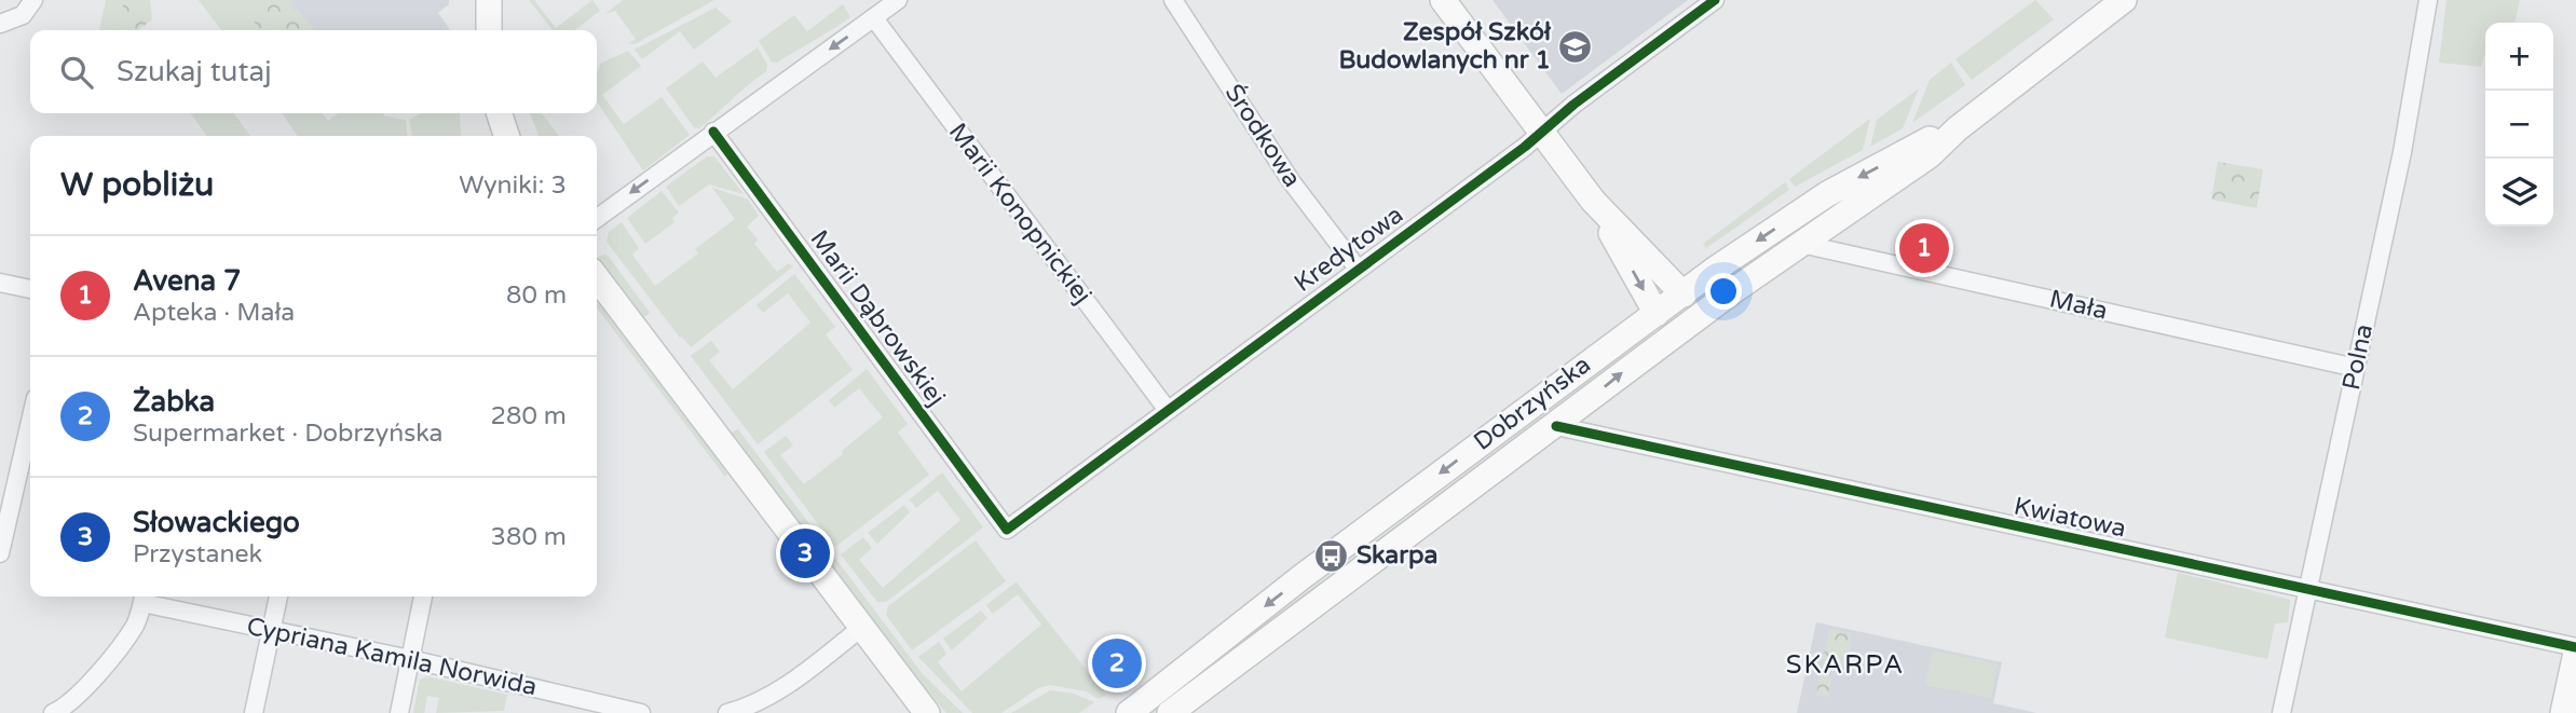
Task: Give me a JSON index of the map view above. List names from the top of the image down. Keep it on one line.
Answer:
{"streets":{"main road":["Dobrzyńska"],"street":["Środkowa","Marii Konopnickiej","Kredytowa","Mała","Marii Dąbrowskiej","Polna","Kwiatowa","Cypriana Kamila Norwida"]},"crossings":[["Środkowa","Kredytowa"],["Marii Konopnickiej","Kredytowa"],["Kredytowa","Marii Dąbrowskiej"],["Mała","Polna"],["Mała","Dobrzyńska"],["Polna","Kwiatowa"],["Dobrzyńska","Kwiatowa"]],"districts":["SKARPA"],"places":{"school or university":["Zespół Szkół Budowlanych nr 1"],"bus stop":["Skarpa"]},"page":{"map_buttons":["+","−"],"search":"Szukaj tutaj","heading":["W pobliżu","Wyniki: 3"],"pins":["1","3","2"],"list":[{"mark":"1","name":"Avena 7","note":"Apteka · Mała","value":"80 m"},{"mark":"2","name":"Żabka","note":"Supermarket · Dobrzyńska","value":"280 m"},{"mark":"3","name":"Słowackiego","note":"Przystanek","value":"380 m"}]}}
